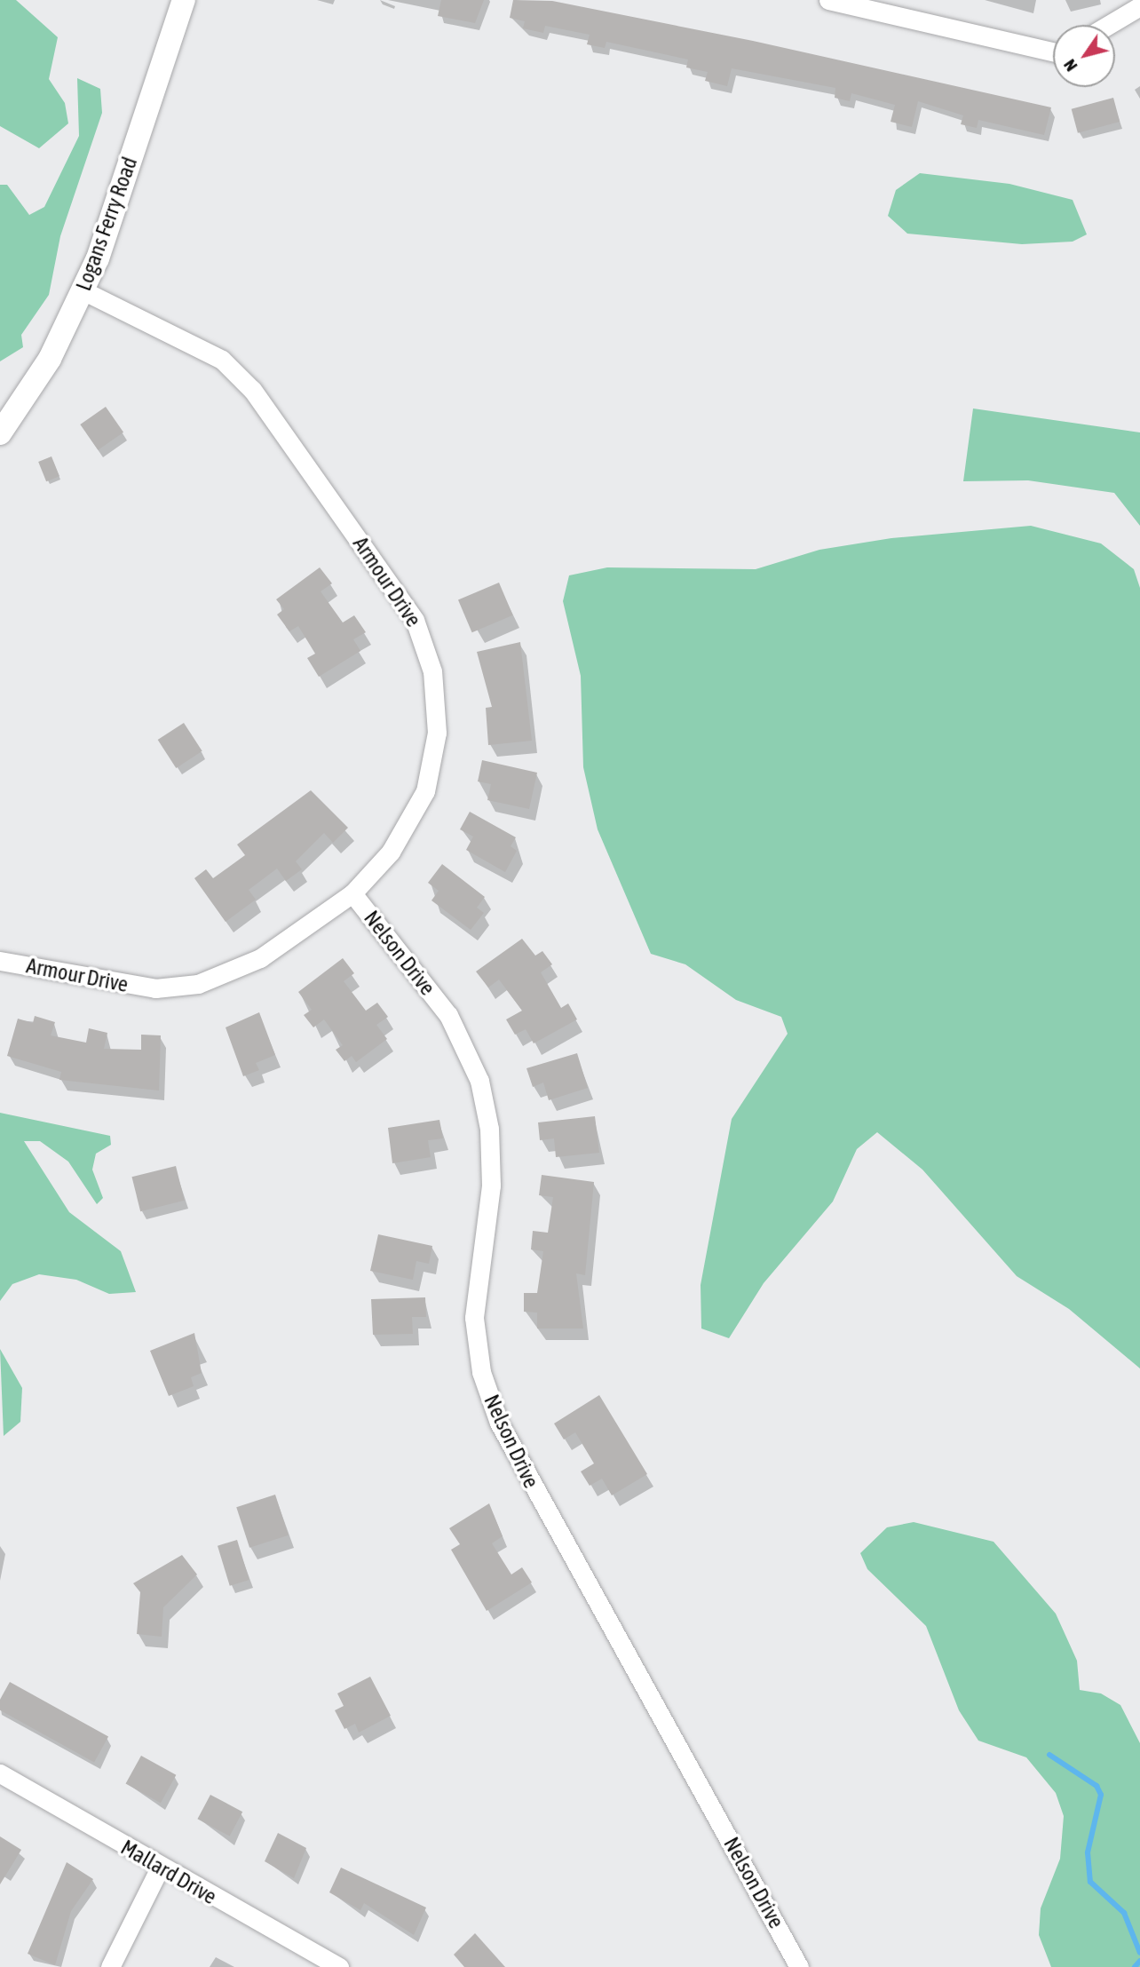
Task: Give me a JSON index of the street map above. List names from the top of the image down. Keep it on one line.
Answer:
{"streets":{"street":["Logans Ferry Road","Armour Drive","Nelson Drive","Mallard Drive"]},"crossings":[["Logans Ferry Road","Armour Drive"],["Armour Drive","Nelson Drive"]],"north":"bottom left"}
